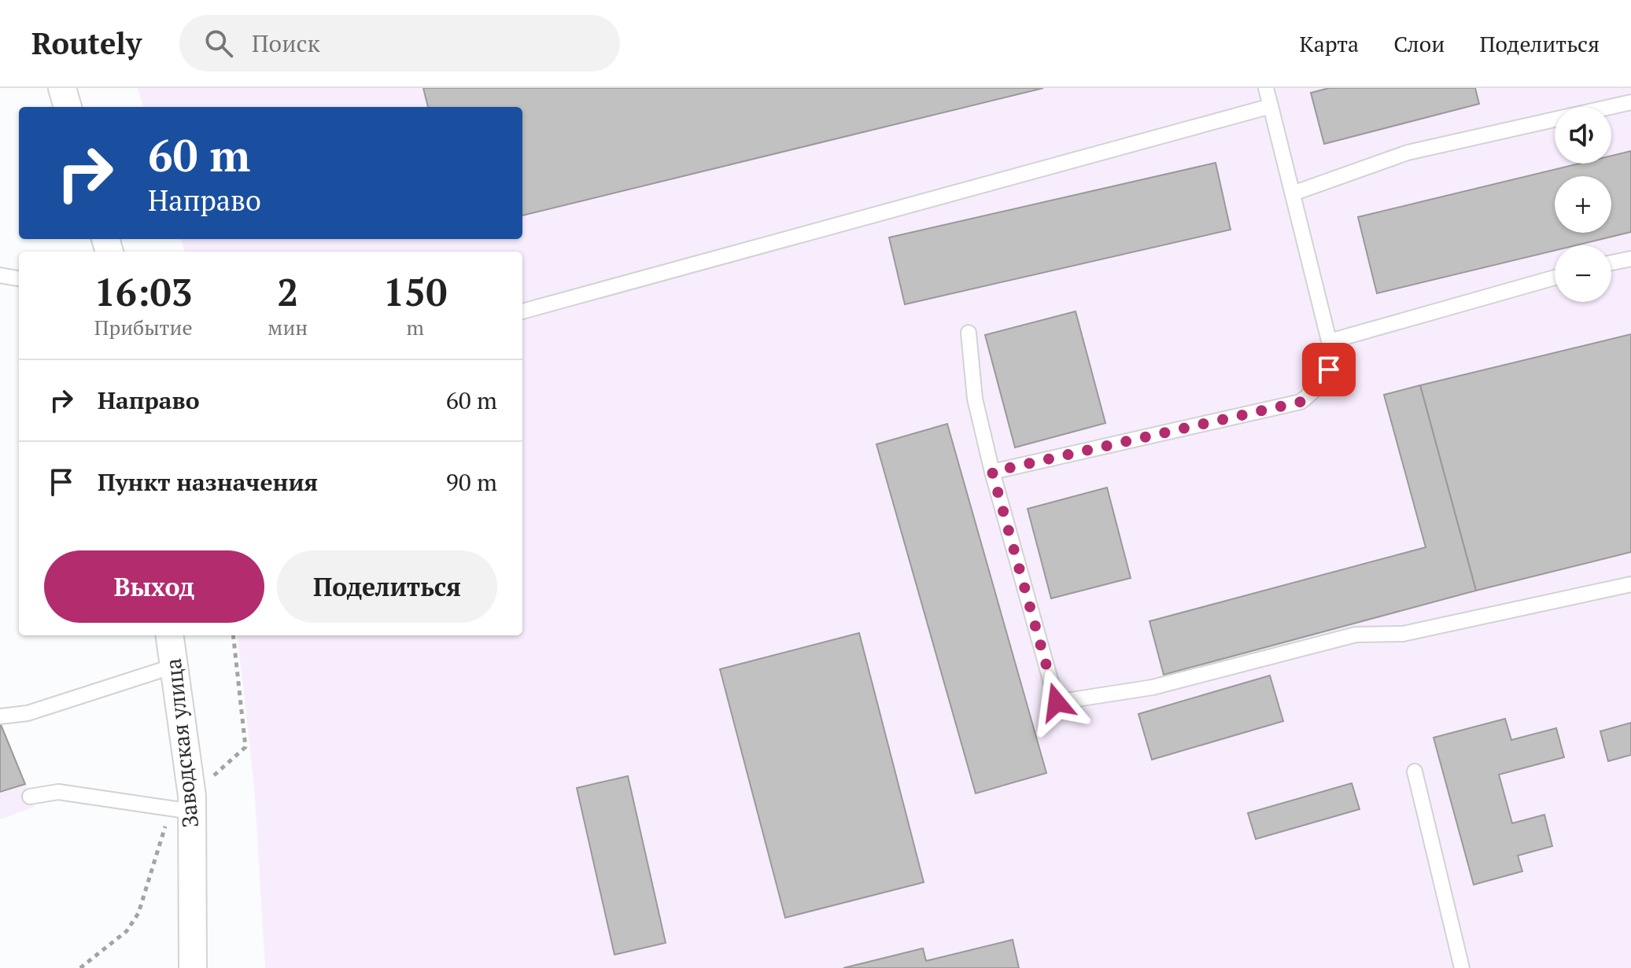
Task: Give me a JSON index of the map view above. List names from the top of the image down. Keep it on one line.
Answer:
{"streets":{"street":["Заводская улица"]},"page":{"header":"Routely","search":"Поиск","nav":["Карта","Слои","Поделиться"],"map_buttons":["+","−"],"turn":["60 m","Направо"],"eta":["16:03","Прибытие","2","мин","150","m"],"list":[{"name":"Направо","value":"60 m"},{"name":"Пункт назначения","value":"90 m"}],"buttons":["Выход","Поделиться"]}}
